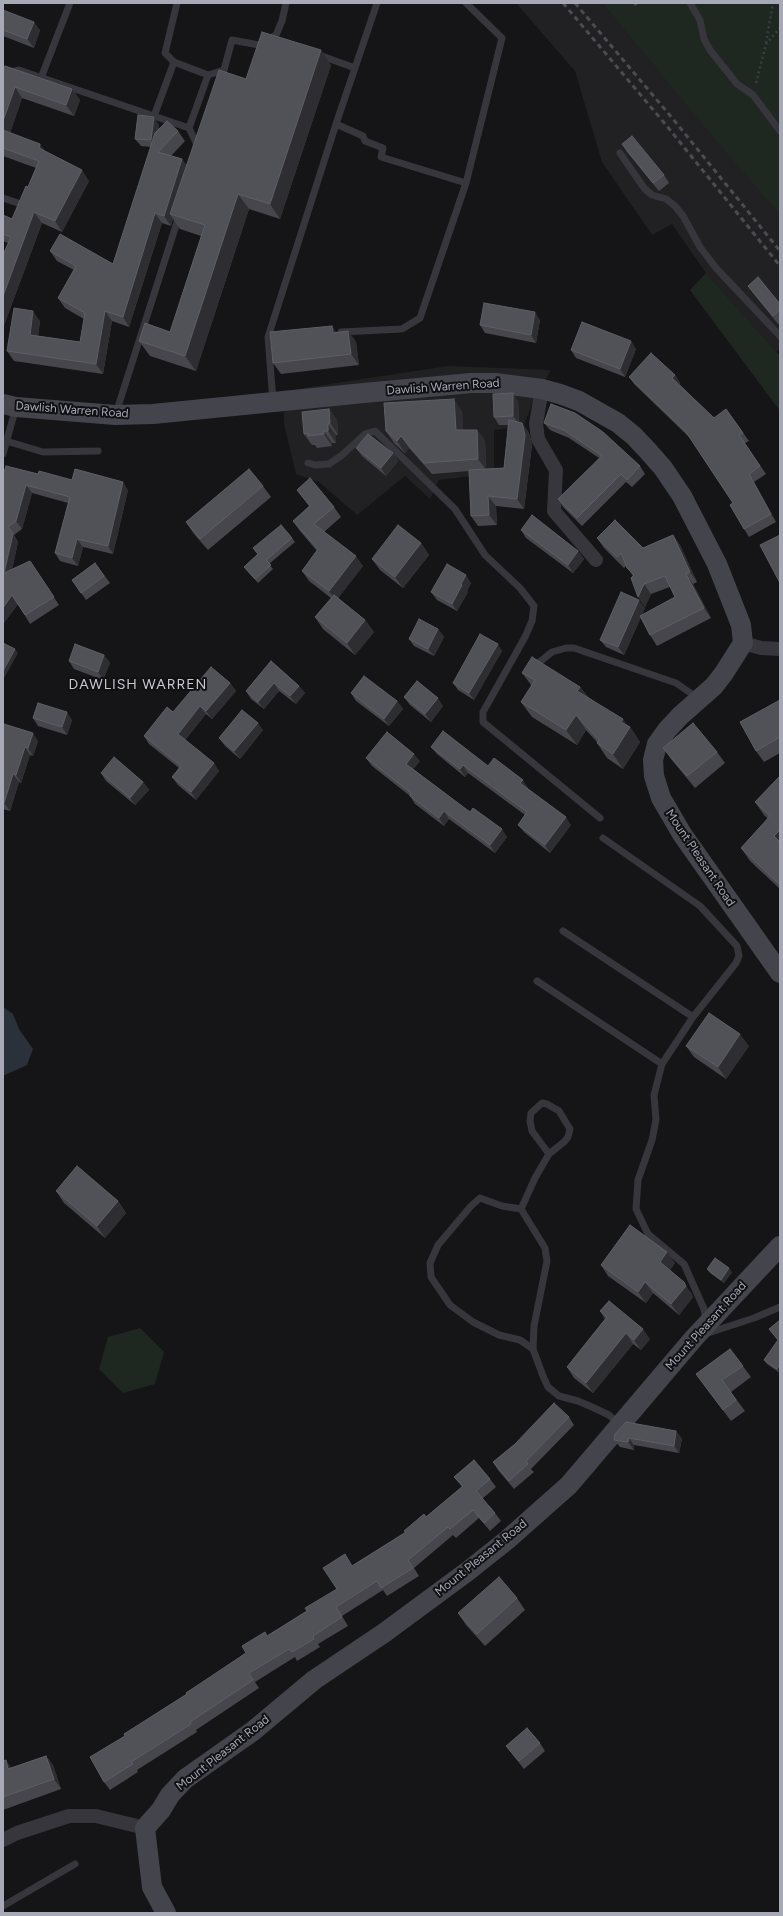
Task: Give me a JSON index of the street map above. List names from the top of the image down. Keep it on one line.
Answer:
{"streets":{"street":["Dawlish Warren Road","Mount Pleasant Road"]},"crossings":[["Dawlish Warren Road","Mount Pleasant Road"]],"districts":["DAWLISH WARREN"]}
